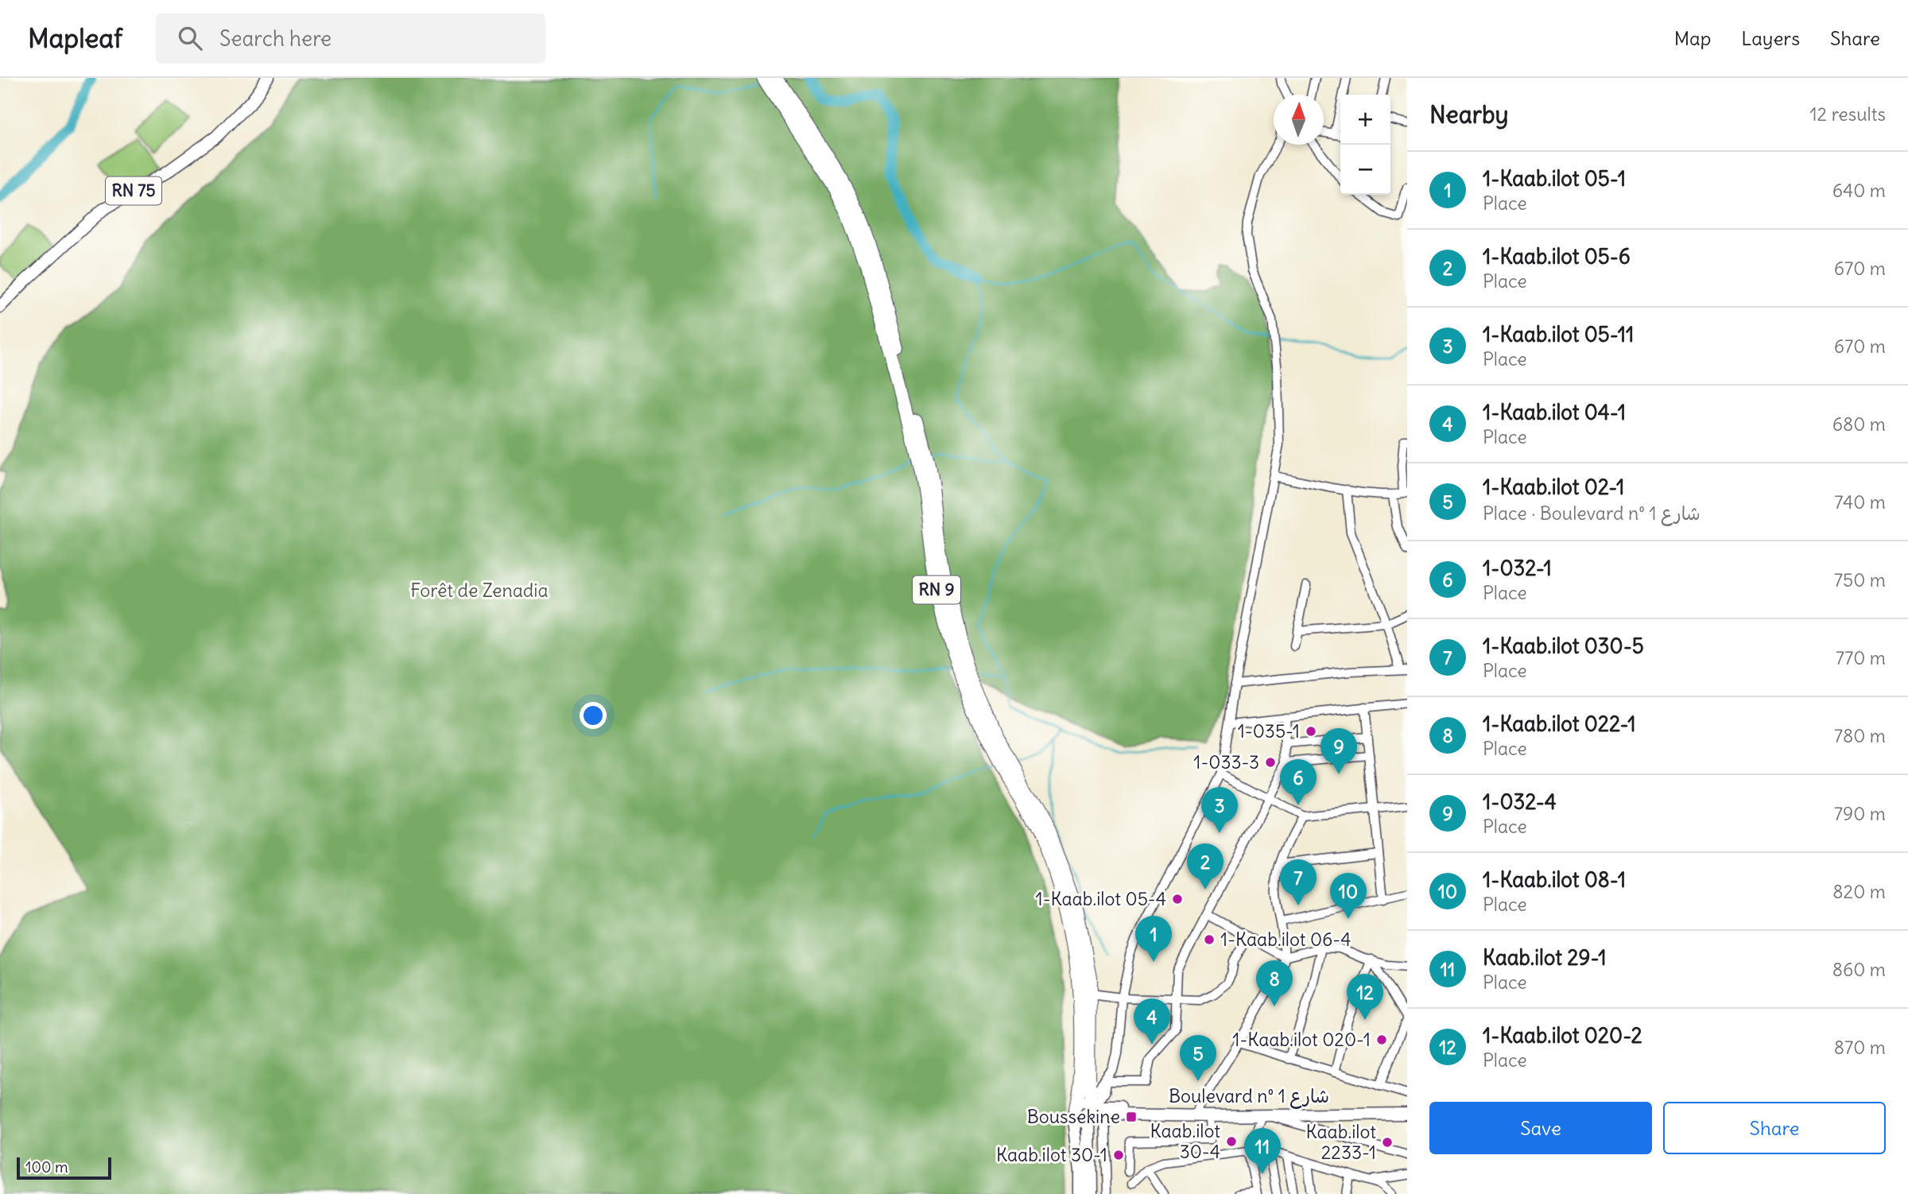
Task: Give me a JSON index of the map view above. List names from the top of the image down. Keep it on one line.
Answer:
{"streets":{"highway":["RN 9"],"main road":["RN 75","Boulevard n° شارع 1"]},"crossings":[["RN 9","Boulevard n° شارع 1"]],"parks":["Forêt de Zenadia"],"places":{"other":["1-035-1","1-033-3","1-Kaab.ilot 05-4","1-Kaab.ilot 06-4","1-Kaab.ilot 020-1","Kaab.ilot 30-4","Kaab.ilot 2233-1","Kaab.ilot 30-1"],"transit":["Boussekine"]},"scale_bar":"100 m","north":"top","page":{"header":"Mapleaf","search":"Search here","nav":["Map","Layers","Share"],"heading":["Nearby","12 results"],"map_buttons":["+","−"],"list":[{"mark":"1","name":"1-Kaab.ilot 05-1","note":"Place","value":"640 m"},{"mark":"2","name":"1-Kaab.ilot 05-6","note":"Place","value":"670 m"},{"mark":"3","name":"1-Kaab.ilot 05-11","note":"Place","value":"670 m"},{"mark":"4","name":"1-Kaab.ilot 04-1","note":"Place","value":"680 m"},{"mark":"5","name":"1-Kaab.ilot 02-1","note":"Place · Boulevard n° شارع 1","value":"740 m"},{"mark":"6","name":"1-032-1","note":"Place","value":"750 m"},{"mark":"7","name":"1-Kaab.ilot 030-5","note":"Place","value":"770 m"},{"mark":"8","name":"1-Kaab.ilot 022-1","note":"Place","value":"780 m"},{"mark":"9","name":"1-032-4","note":"Place","value":"790 m"},{"mark":"10","name":"1-Kaab.ilot 08-1","note":"Place","value":"820 m"},{"mark":"11","name":"Kaab.ilot 29-1","note":"Place","value":"860 m"},{"mark":"12","name":"1-Kaab.ilot 020-2","note":"Place","value":"870 m"}],"pins":["9","6","3","2","7","10","1","8","12","4","5","11"],"buttons":["Save","Share"],"scale":"100 m"}}
